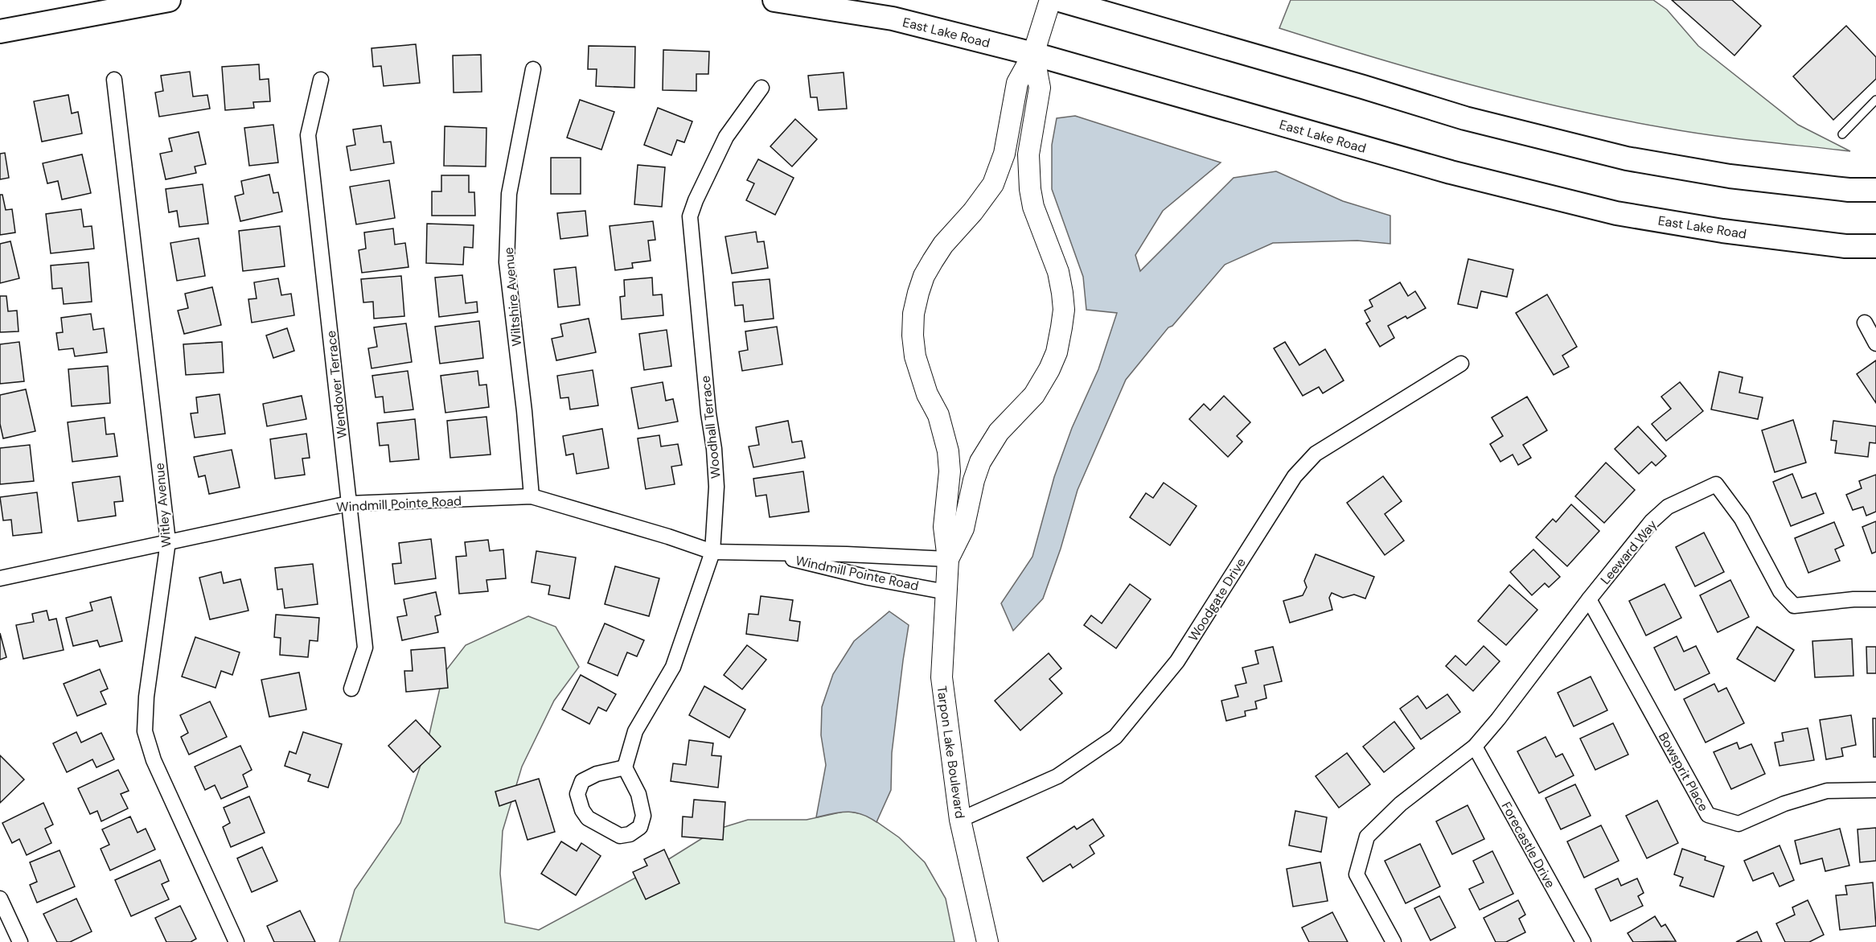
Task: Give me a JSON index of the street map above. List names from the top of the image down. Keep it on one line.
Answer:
{"streets":{"main road":["East Lake Road"],"street":["Wiltshire Avenue","Wendover Terrace","Woodhall Terrace","Windmill Pointe Road","Witley Avenue","Leeward Way","Woodgate Drive","Tarpon Lake Boulevard","Bowsprit Place","Forecastle Drive"]},"crossings":[["East Lake Road","Tarpon Lake Boulevard"],["Wiltshire Avenue","Windmill Pointe Road"],["Wendover Terrace","Windmill Pointe Road"],["Woodhall Terrace","Windmill Pointe Road"],["Windmill Pointe Road","Witley Avenue"],["Windmill Pointe Road","Tarpon Lake Boulevard"],["Leeward Way","Bowsprit Place"],["Leeward Way","Forecastle Drive"],["Woodgate Drive","Tarpon Lake Boulevard"]]}
